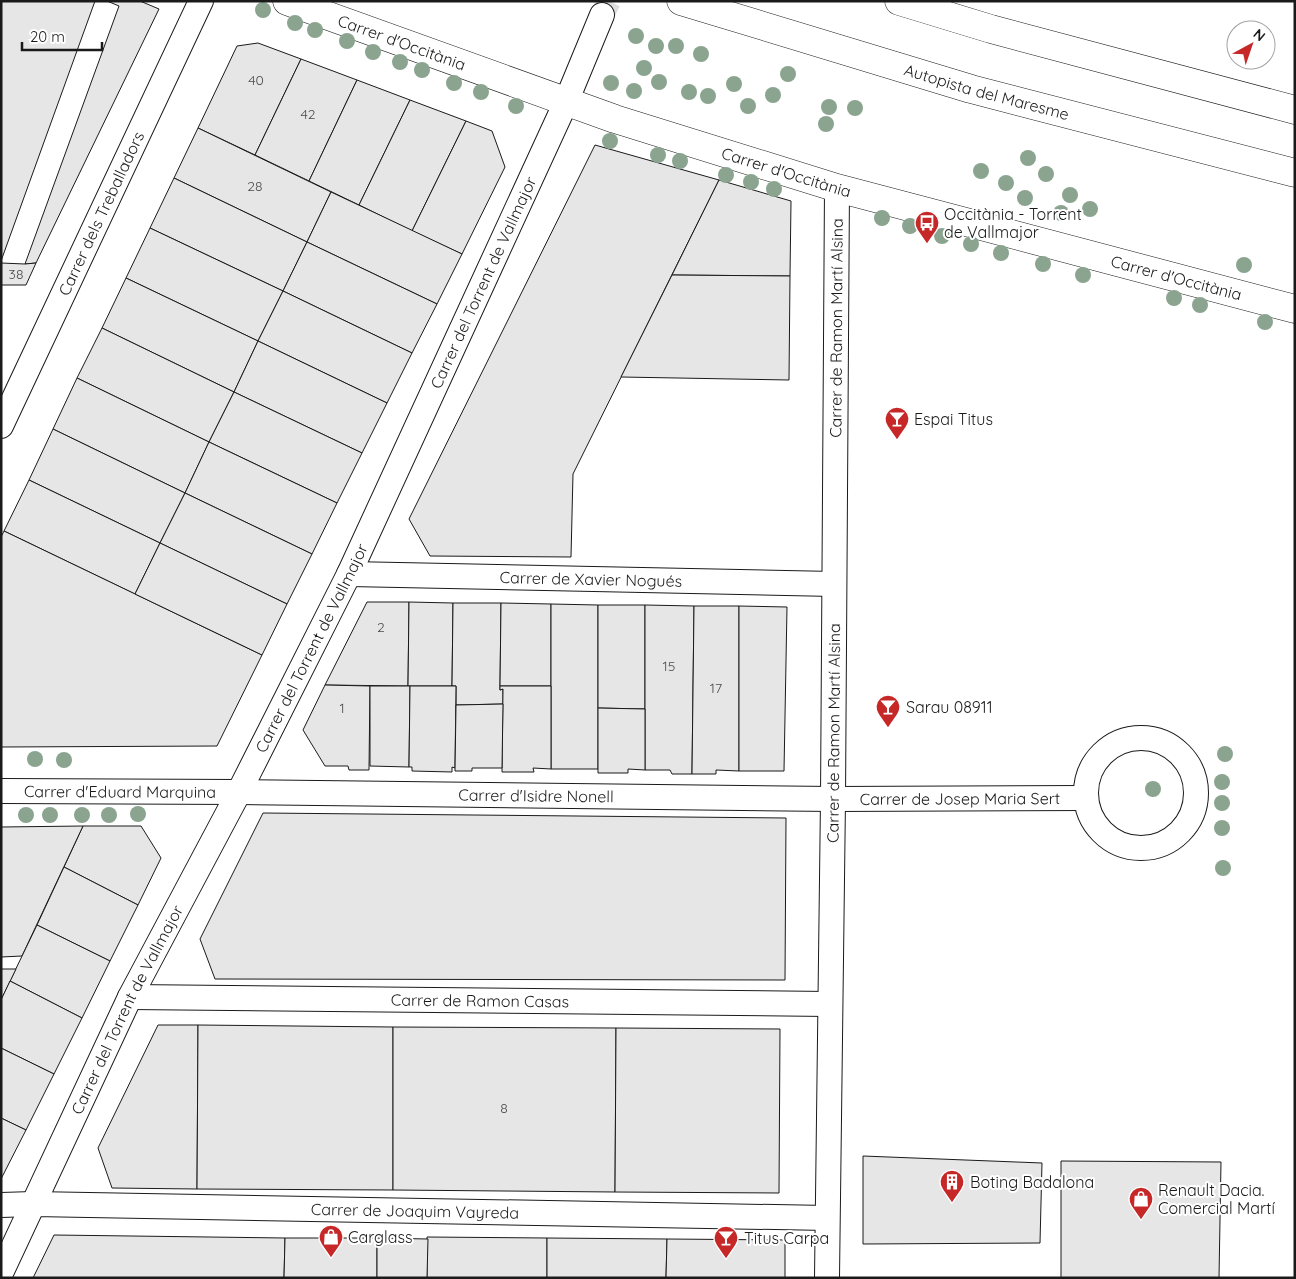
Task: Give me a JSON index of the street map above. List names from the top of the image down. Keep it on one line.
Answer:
{"streets":{"main road":["Carrer d'Occitània","Autopista del Maresme"],"street":["Carrer dels Treballadors","Carrer del Torrent de Vallmajor","Carrer de Ramon Martí Alsina","Carrer de Xavier Nogués","Carrer d'Eduard Marquina","Carrer d'Isidre Nonell","Carrer de Josep Maria Sert","Carrer de Ramon Casas","Carrer de Joaquim Vayreda"]},"crossings":[["Carrer d'Occitània","Carrer del Torrent de Vallmajor"],["Carrer d'Occitània","Carrer de Ramon Martí Alsina"],["Carrer del Torrent de Vallmajor","Carrer de Xavier Nogués"],["Carrer del Torrent de Vallmajor","Carrer d'Eduard Marquina"],["Carrer del Torrent de Vallmajor","Carrer d'Isidre Nonell"],["Carrer del Torrent de Vallmajor","Carrer de Ramon Casas"],["Carrer del Torrent de Vallmajor","Carrer de Joaquim Vayreda"],["Carrer de Ramon Martí Alsina","Carrer de Xavier Nogués"],["Carrer de Ramon Martí Alsina","Carrer d'Isidre Nonell"],["Carrer de Ramon Martí Alsina","Carrer de Josep Maria Sert"],["Carrer de Ramon Martí Alsina","Carrer de Ramon Casas"],["Carrer de Ramon Martí Alsina","Carrer de Joaquim Vayreda"],["Carrer d'Eduard Marquina","Carrer d'Isidre Nonell"],["Carrer d'Isidre Nonell","Carrer de Josep Maria Sert"]],"places":{"bus stop":["Occitània - Torrent de Vallmajor"],"bar":["Espai Titus","Sarau 08911","Titus Carpa"],"building":["Boting Badalona"],"shop":["Renault Dacia. Comercial Martí","Carglass"]},"house_numbers":["40","42","28","38","2","15","17","1","8"],"scale_bar":"20 m","north":"top right"}
